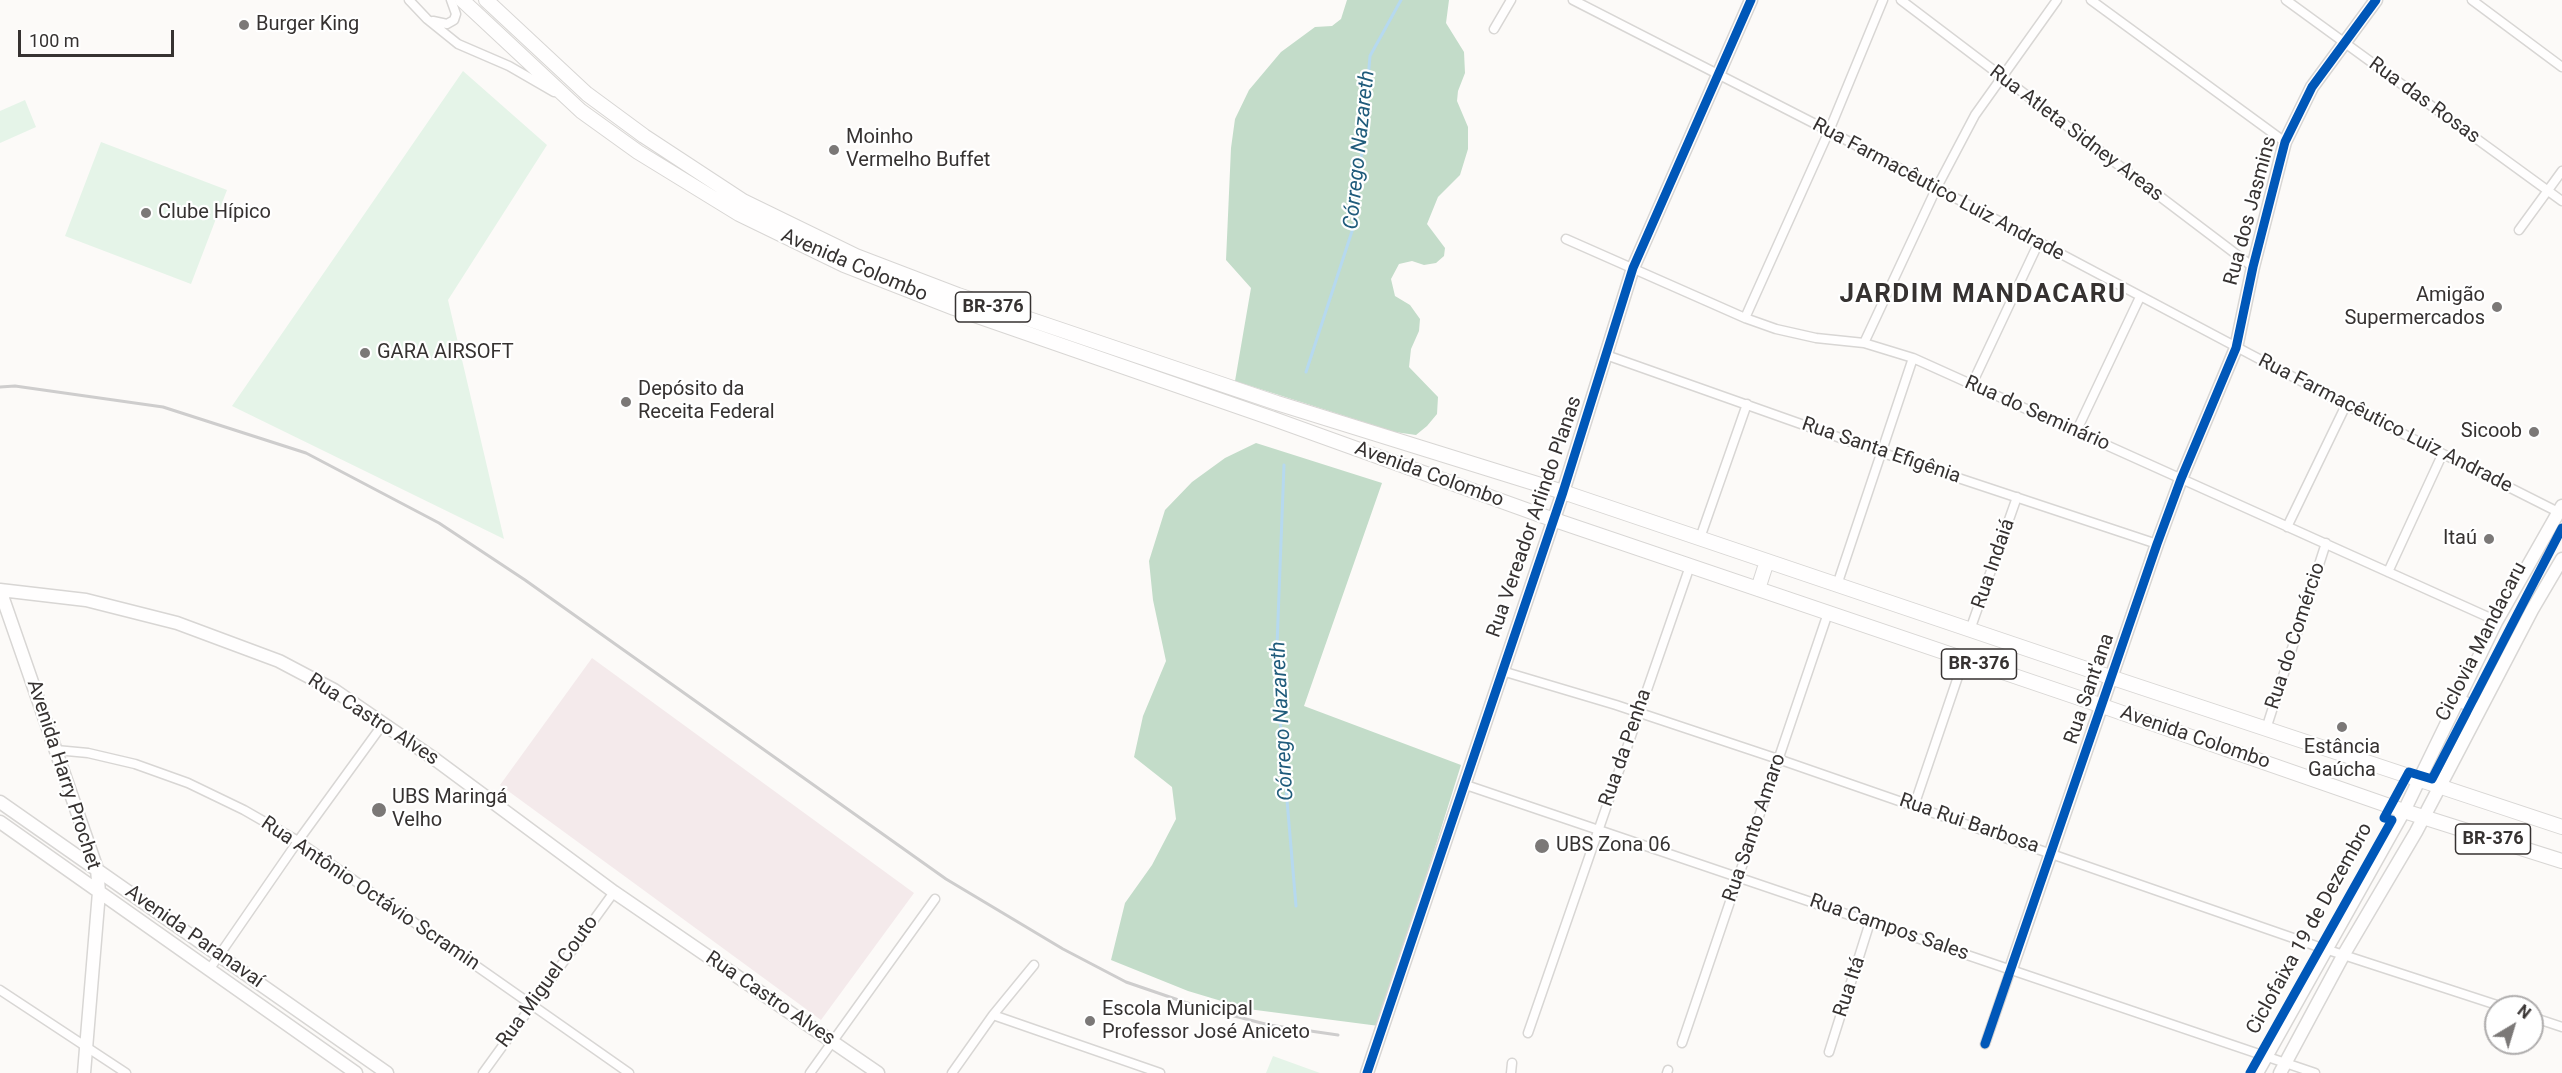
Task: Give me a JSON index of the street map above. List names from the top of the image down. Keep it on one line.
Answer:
{"streets":{"main road":["Avenida Colombo","BR-376"],"street":["Rua das Rosas","Rua Atleta Sidney Areas","Rua Farmacêutico Luiz Andrade","Rua dos Jasmins","Rua do Seminário","Rua Santa Efigênia","Rua Vereador Arlindo Planas","Rua Indaiá","Rua do Comércio","Rua Sant'ana","Rua Castro Alves","Rua da Penha","Avenida Harry Prochet","Rua Rui Barbosa","Rua Santo Amaro","Rua Antônio Octávio Scramin","Rua Campos Sales","Avenida Paranavaí","Rua Miguel Couto","Rua Itá"],"cycle path":["Ciclovia Mandacaru"]},"crossings":[["Rua das Rosas","Rua dos Jasmins"],["Rua Atleta Sidney Areas","Rua dos Jasmins"],["Rua Farmacêutico Luiz Andrade","Rua dos Jasmins"],["Rua Farmacêutico Luiz Andrade","Rua Vereador Arlindo Planas"],["Rua Farmacêutico Luiz Andrade","Rua Sant'ana"],["Rua dos Jasmins","Rua Sant'ana"],["Avenida Colombo","Rua Vereador Arlindo Planas"],["Avenida Colombo","Rua Indaiá"],["Avenida Colombo","Rua do Comércio"],["Avenida Colombo","Rua Sant'ana"],["Avenida Colombo","Rua da Penha"],["Avenida Colombo","Rua Santo Amaro"],["Rua do Seminário","Rua Vereador Arlindo Planas"],["Rua do Seminário","Rua do Comércio"],["Rua do Seminário","Rua Sant'ana"],["Rua Santa Efigênia","Rua Vereador Arlindo Planas"],["Rua Santa Efigênia","Rua Indaiá"],["Rua Santa Efigênia","Rua Sant'ana"],["Rua Vereador Arlindo Planas","Rua Rui Barbosa"],["Rua Vereador Arlindo Planas","Rua Campos Sales"],["Rua Sant'ana","Rua Rui Barbosa"],["Rua Sant'ana","Rua Campos Sales"],["Rua Castro Alves","Avenida Harry Prochet"],["Rua Castro Alves","Rua Miguel Couto"],["Rua da Penha","Rua Rui Barbosa"],["Rua da Penha","Rua Campos Sales"],["Avenida Harry Prochet","Rua Antônio Octávio Scramin"],["Avenida Harry Prochet","Avenida Paranavaí"],["Rua Rui Barbosa","Rua Santo Amaro"],["Rua Santo Amaro","Rua Campos Sales"],["Rua Antônio Octávio Scramin","Rua Miguel Couto"],["Rua Campos Sales","Rua Itá"]],"districts":["JARDIM MANDACARU"],"water":["Córrego Nazareth"],"places":["Burger King","Moinho Vermelho Buffet","Clube Hípico","Amigão Supermercados","GARA AIRSOFT","Depósito da Receita Federal","Sicoob","Itaú","Estância Gaúcha","UBS Maringá Velho","UBS Zona 06","Escola Municipal Professor José Aniceto"],"scale_bar":"100 m","north":"top right"}
